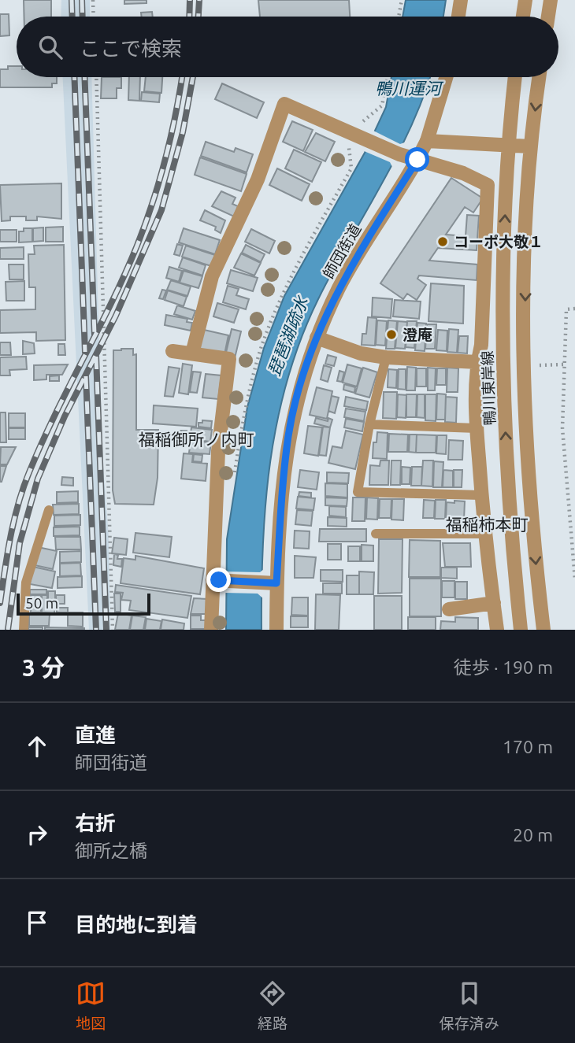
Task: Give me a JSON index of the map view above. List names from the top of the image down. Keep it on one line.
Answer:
{"streets":{"street":["師団街道","鴨川東岸線"]},"districts":["福稲御所ノ内町","福稲柿本町"],"water":["鴨川運河","琵琶湖疏水"],"places":["コーポ大敬１","澄庵"],"scale_bar":"50 m","page":{"search":"ここで検索","scale":"50 m","heading":["3 分","徒歩 · 190 m"],"list":[["直進","師団街道","170 m"],["右折","御所之橋","20 m"],"目的地に到着"],"nav":["地図","経路","保存済み"]}}
